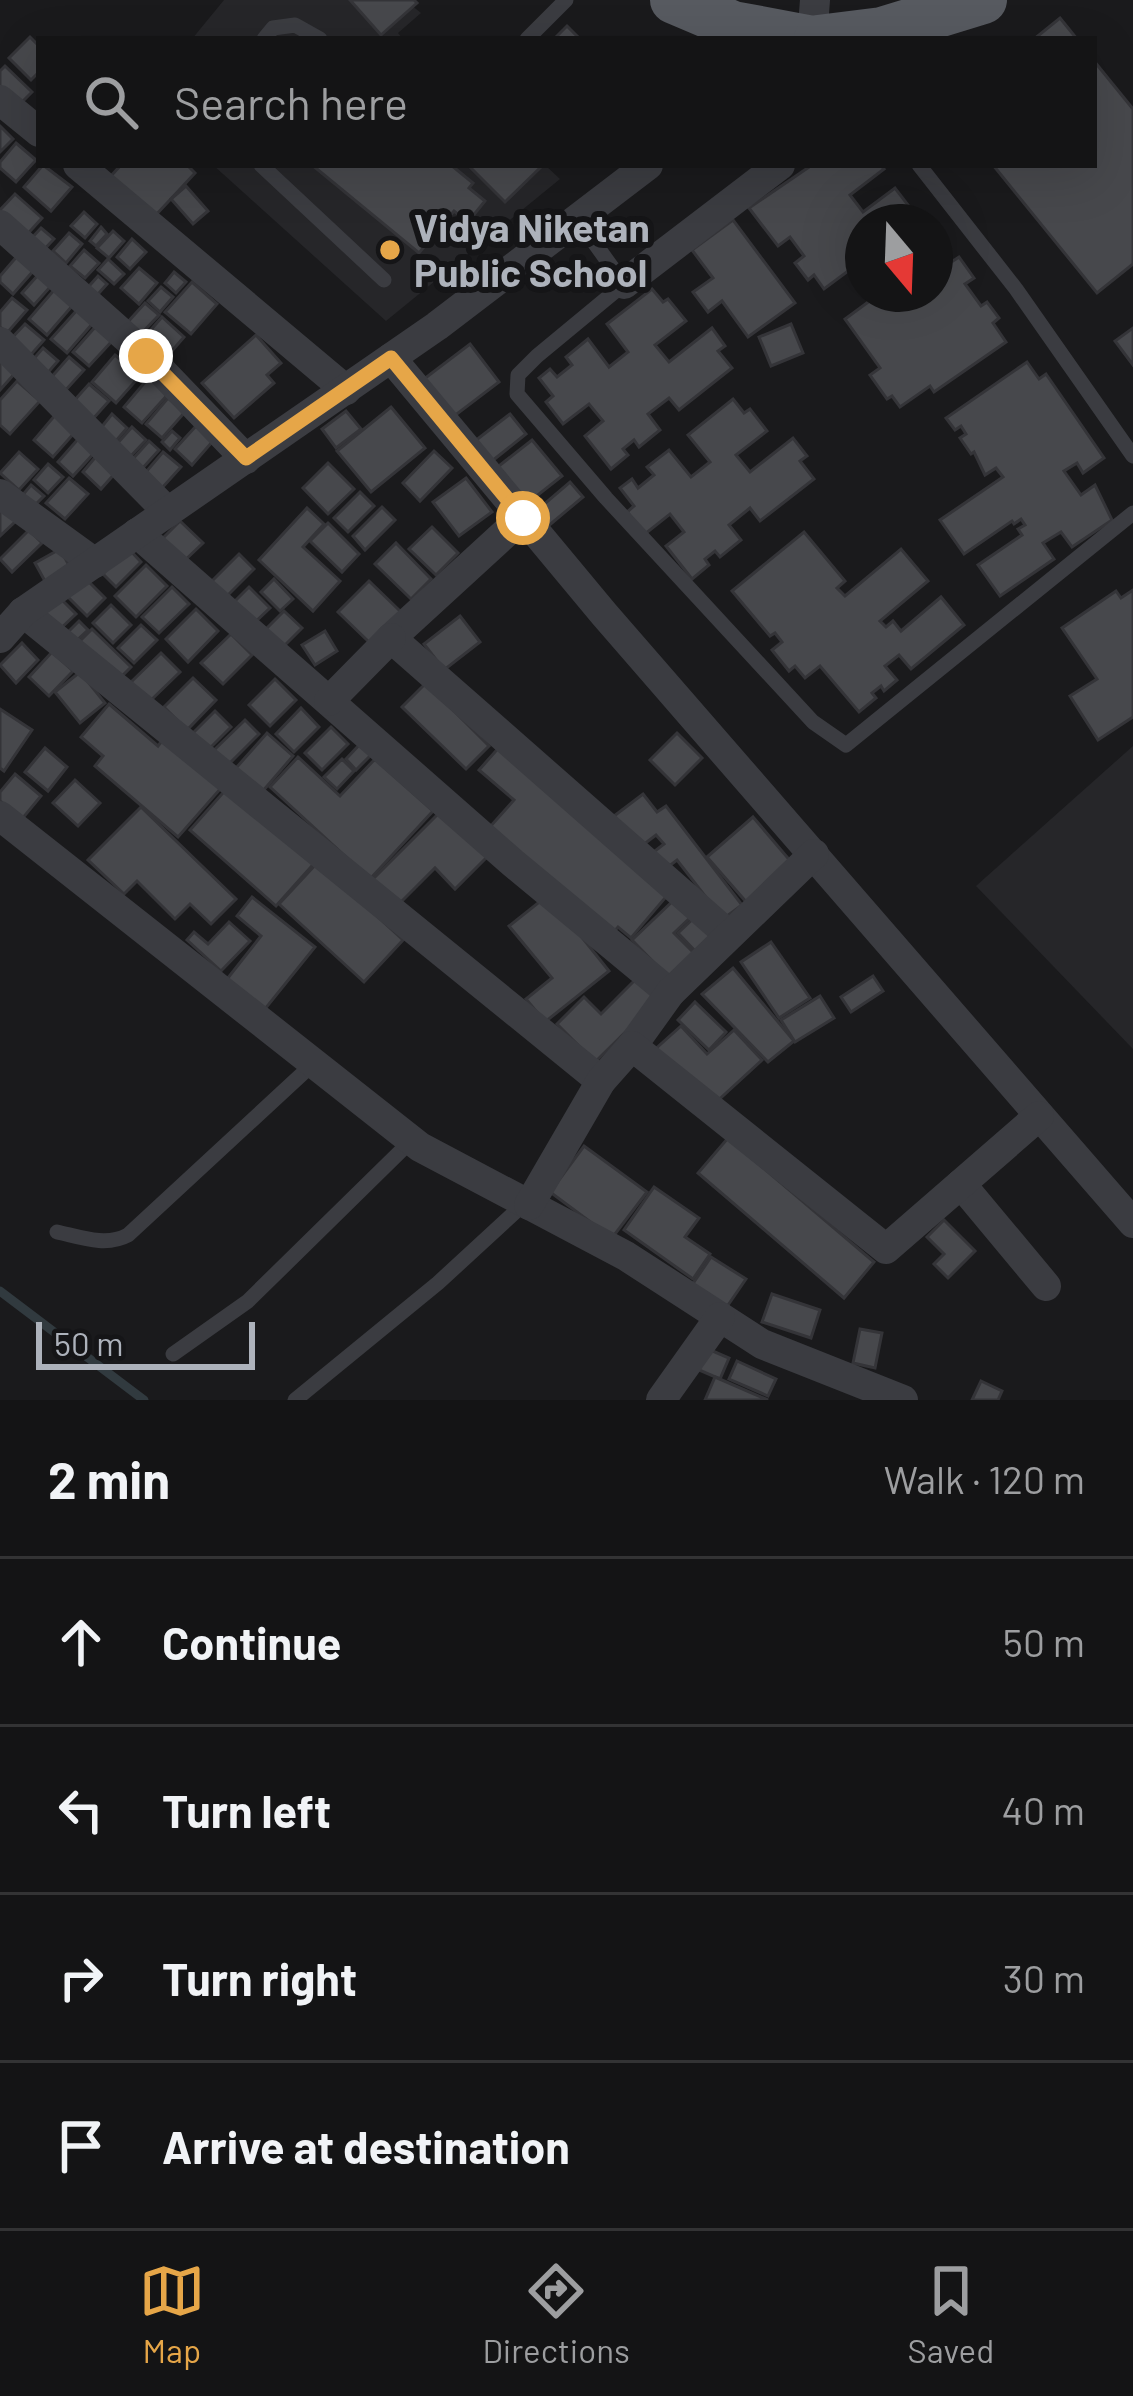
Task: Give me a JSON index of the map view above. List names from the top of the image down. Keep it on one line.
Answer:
{"places":["Vidya Niketan Public School"],"scale_bar":"50 m","north":"bottom","page":{"search":"Search here","scale":"50 m","heading":["2 min","Walk · 120 m"],"list":[["Continue","50 m"],["Turn left","40 m"],["Turn right","30 m"],"Arrive at destination"],"nav":["Map","Directions","Saved"]}}
